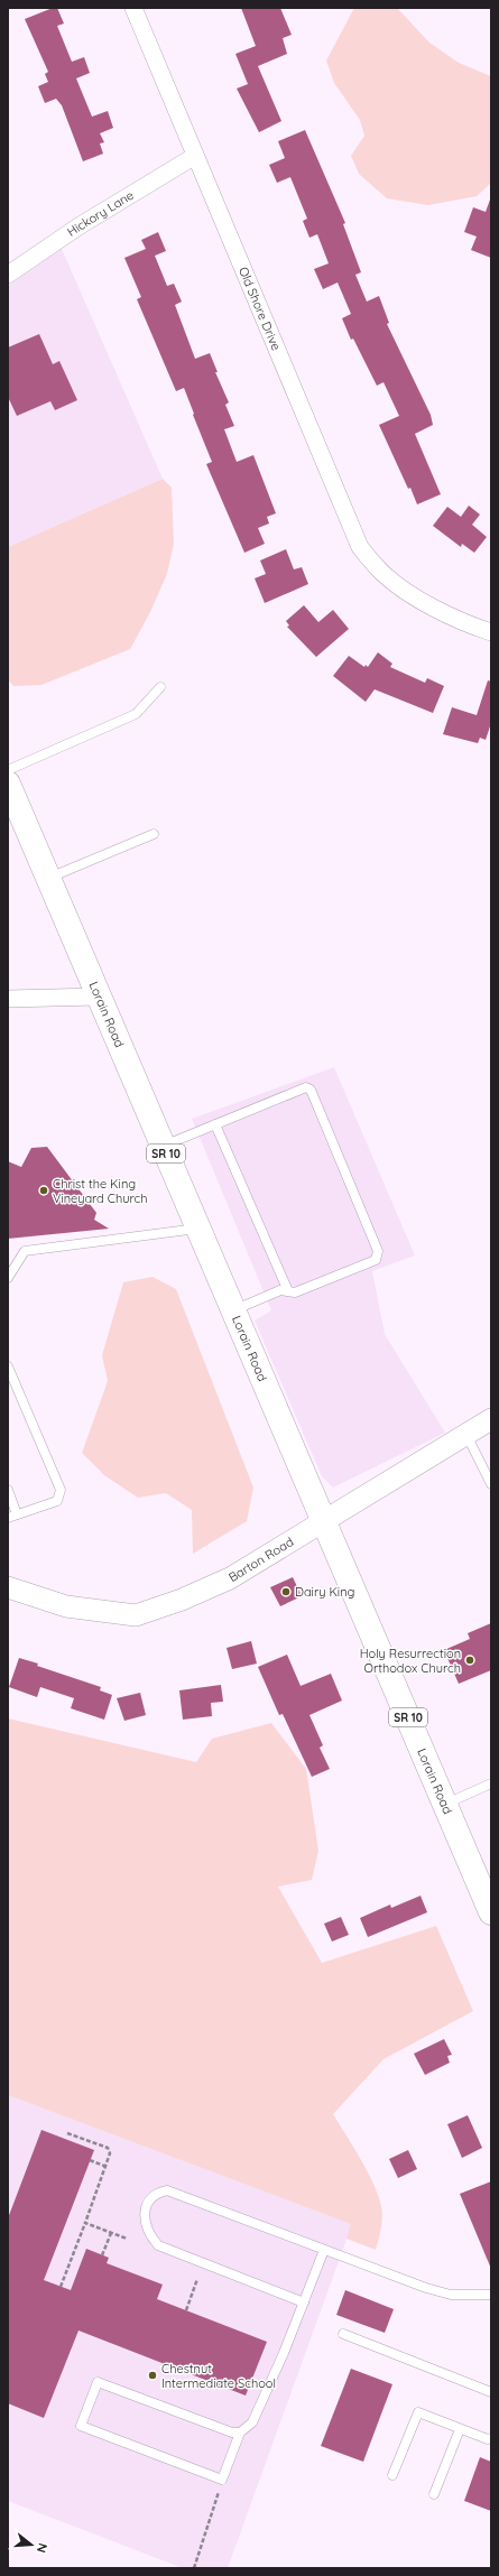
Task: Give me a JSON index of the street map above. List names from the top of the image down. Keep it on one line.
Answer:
{"streets":{"main road":["Lorain Road","SR 10"],"street":["Hickory Lane","Old Shore Drive","Barton Road"]},"crossings":[["Hickory Lane","Old Shore Drive"],["Lorain Road","Barton Road"]],"places":["Christ the King Vineyard Church","Dairy King","Holy Resurrection Orthodox Church","Chestnut Intermediate School"],"north":"right"}
